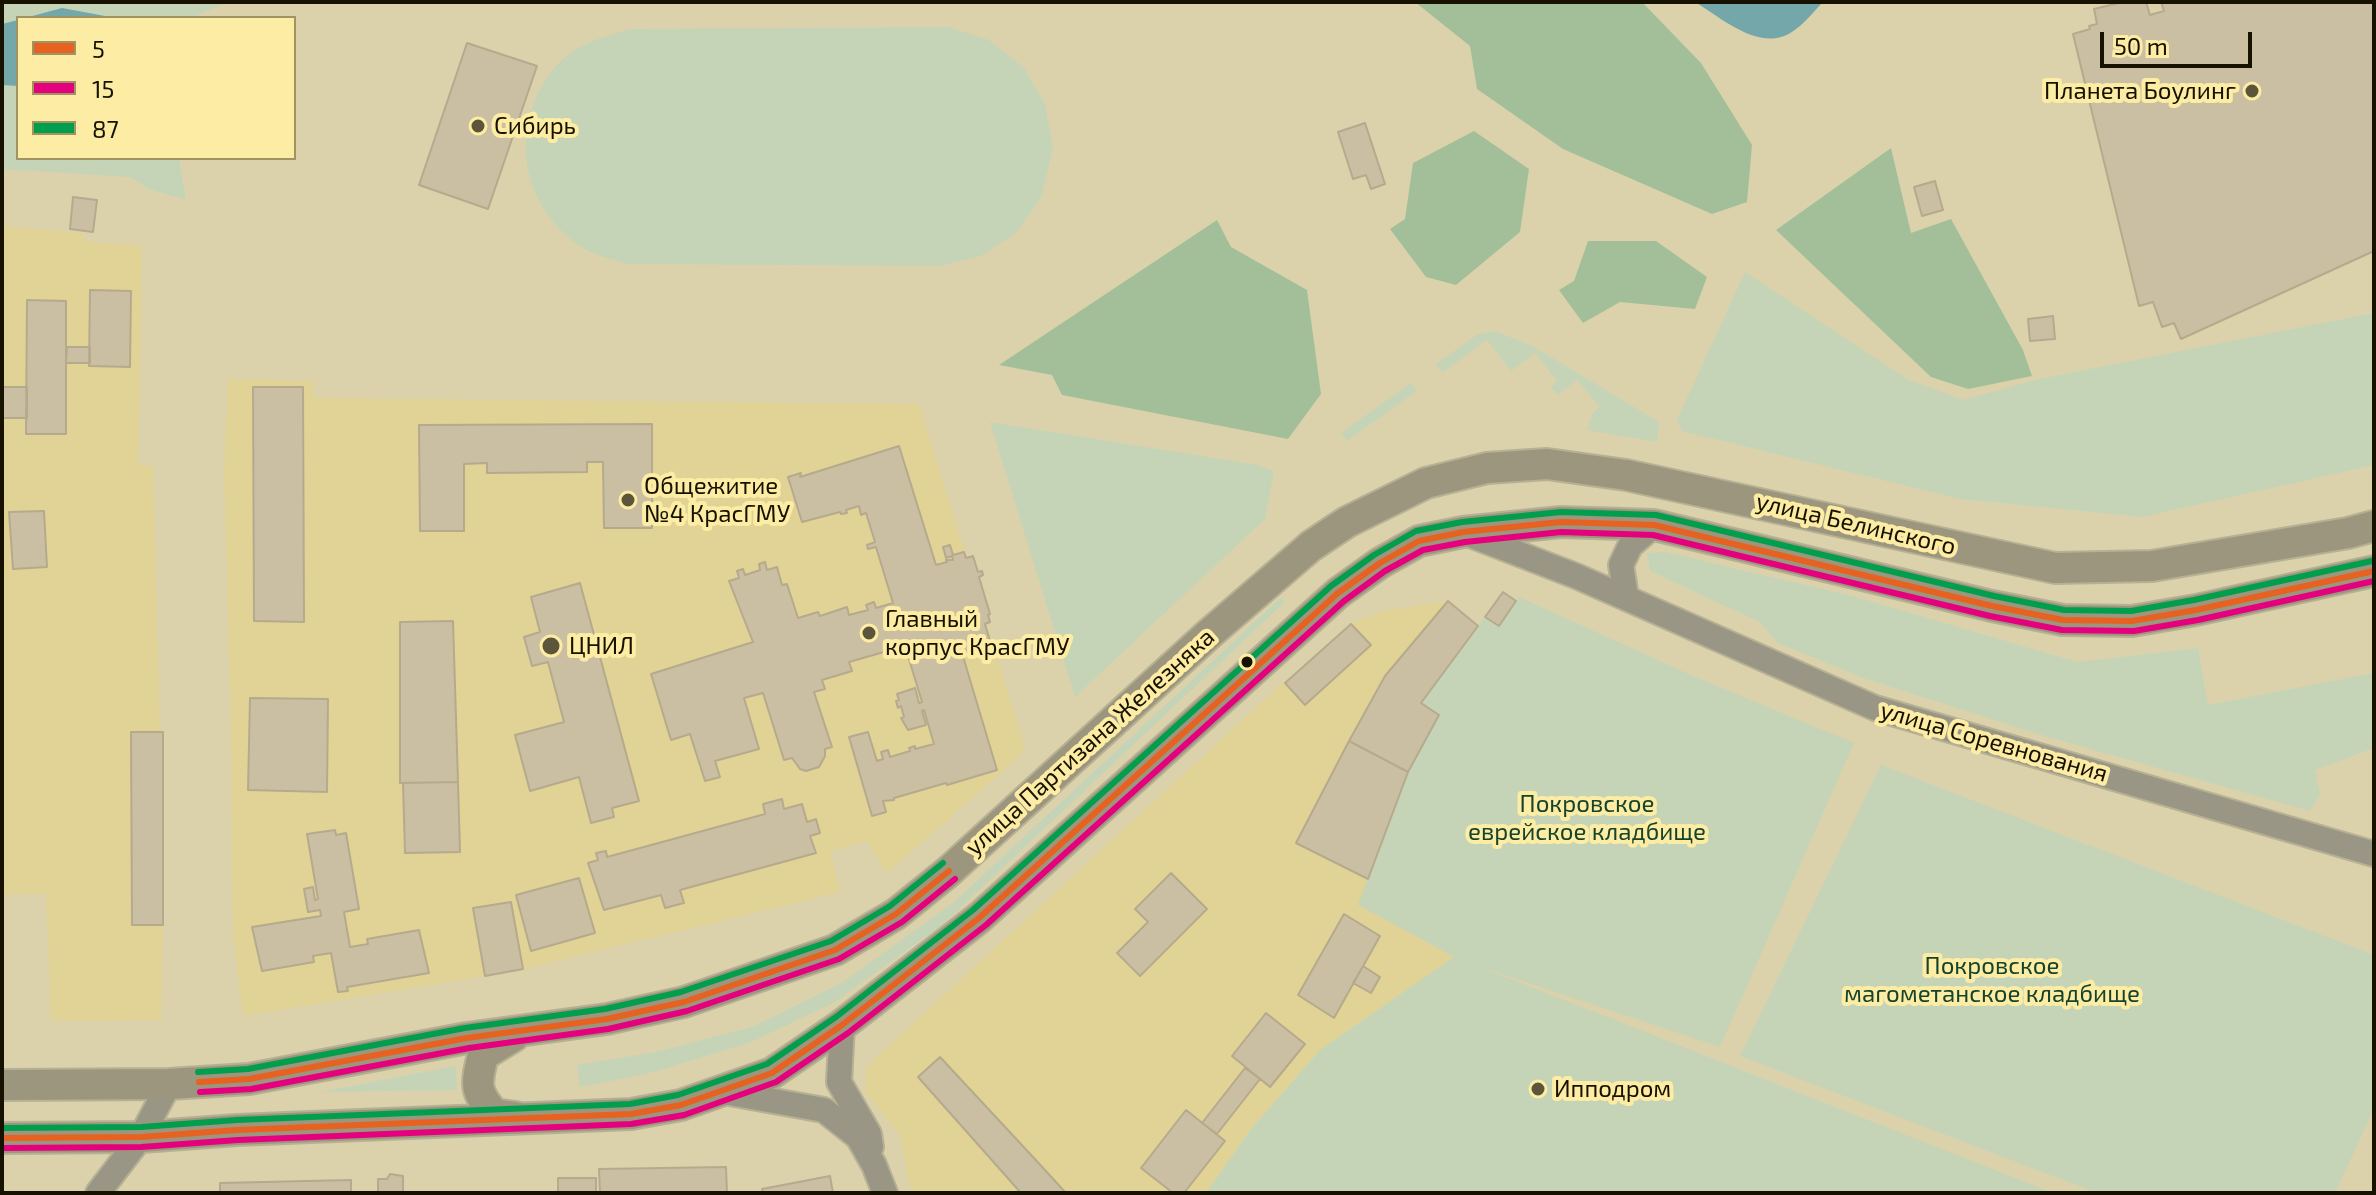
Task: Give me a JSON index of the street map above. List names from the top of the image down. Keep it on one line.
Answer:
{"streets":{"main road":["улица Белинского","улица Партизана Железняка"],"street":["улица Соревнования"]},"crossings":[["улица Белинского","улица Партизана Железняка"],["улица Белинского","улица Соревнования"]],"parks":["Покровское еврейское кладбище","Покровское магометанское кладбище"],"places":["Планета Боулинг","Сибирь","Общежитие №4 КрасГМУ","Главный корпус КрасГМУ","ЦНИЛ","Ипподром"],"lines":["transit line 87","transit line 5","transit line 15"],"legend":["5","15","87"],"scale_bar":"50 m"}
